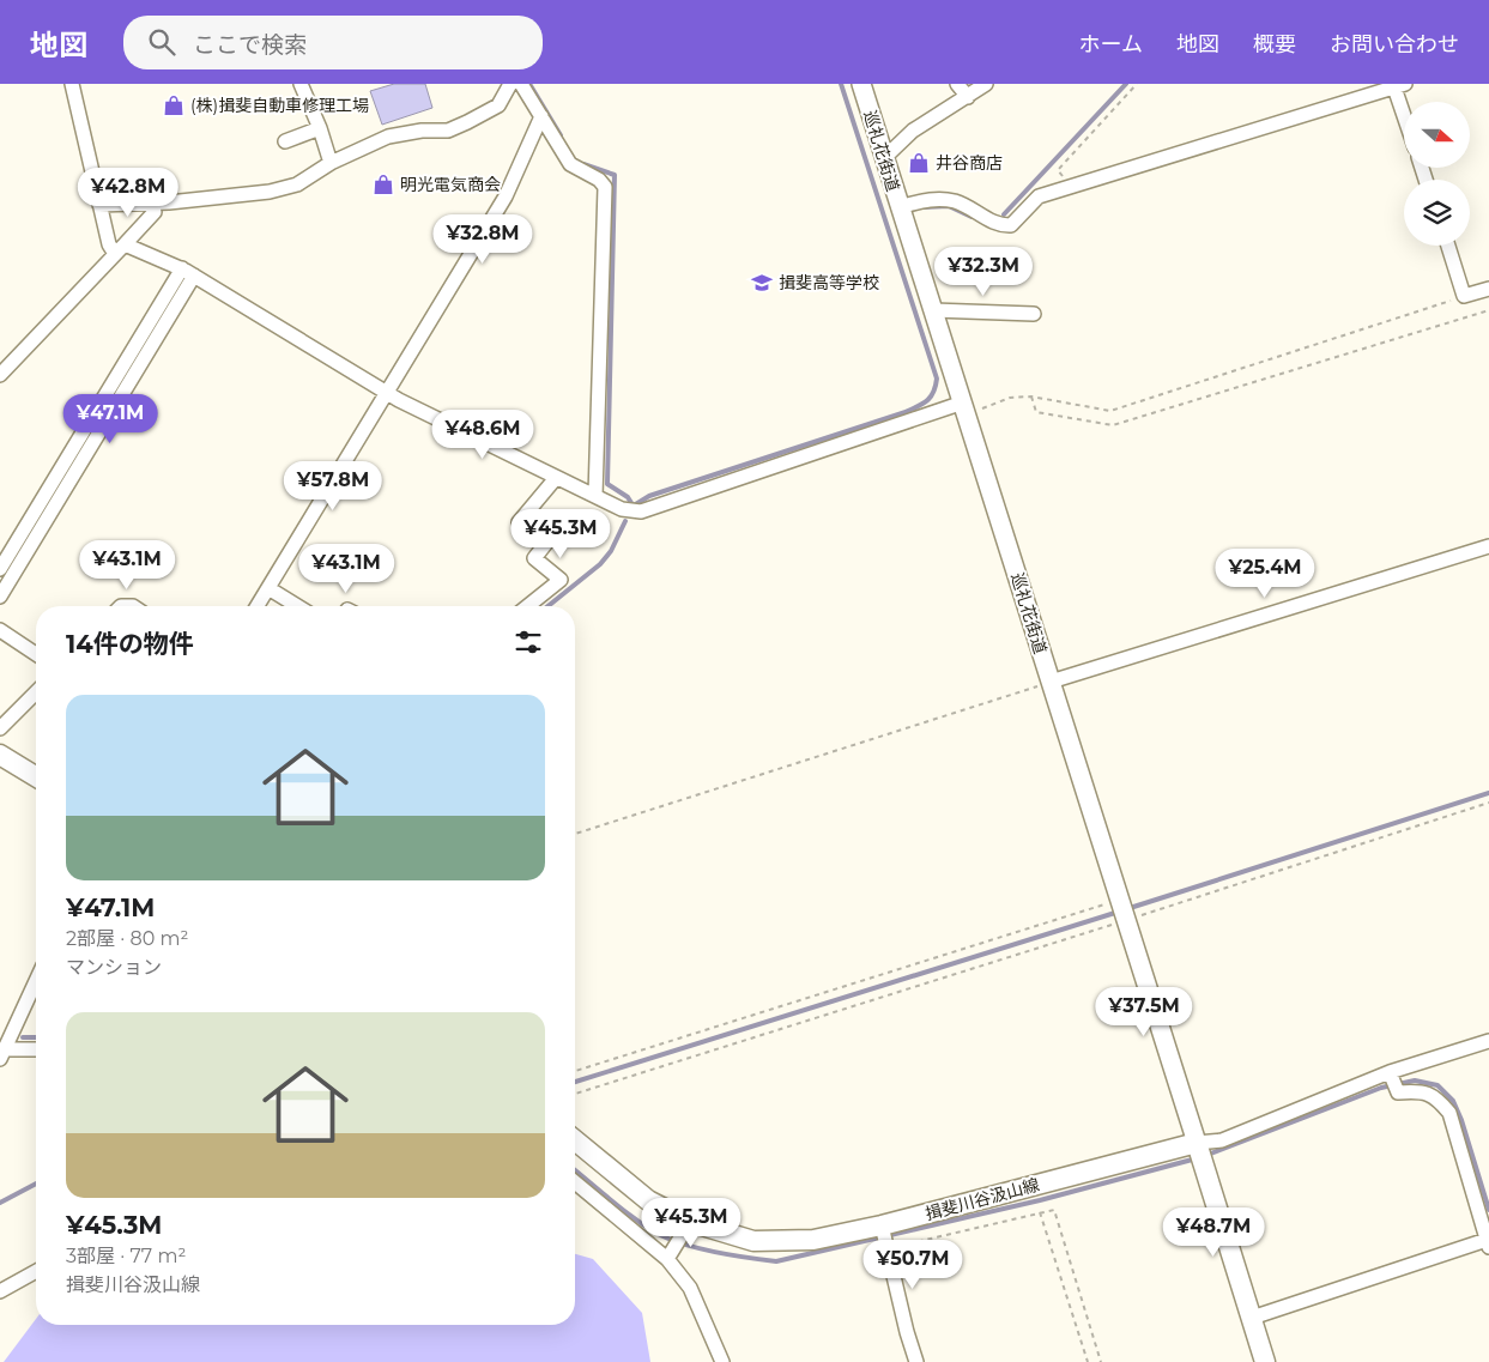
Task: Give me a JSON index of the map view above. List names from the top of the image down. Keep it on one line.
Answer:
{"streets":{"main road":["揖斐川谷汲山線"],"street":["巡礼花街道"]},"crossings":[["巡礼花街道","揖斐川谷汲山線"]],"places":{"shop":["(株)揖斐自動車修理工場","井谷商店","明光電気商会"],"school or university":["揖斐高等学校"]},"north":"right","page":{"header":"地図","search":"ここで検索","nav":["ホーム","地図","概要","お問い合わせ"],"price":["¥42.8M","¥32.8M","¥32.3M","¥47.1M","¥48.6M","¥57.8M","¥45.3M","¥43.1M","¥43.1M","¥25.4M","¥37.5M","¥45.3M","¥48.7M","¥50.7M"],"heading":"14件の物件","list":[{"name":"¥47.1M","note":"2部屋 · 80 m² · マンション"},{"name":"¥45.3M","note":"3部屋 · 77 m² · 揖斐川谷汲山線"}]}}
